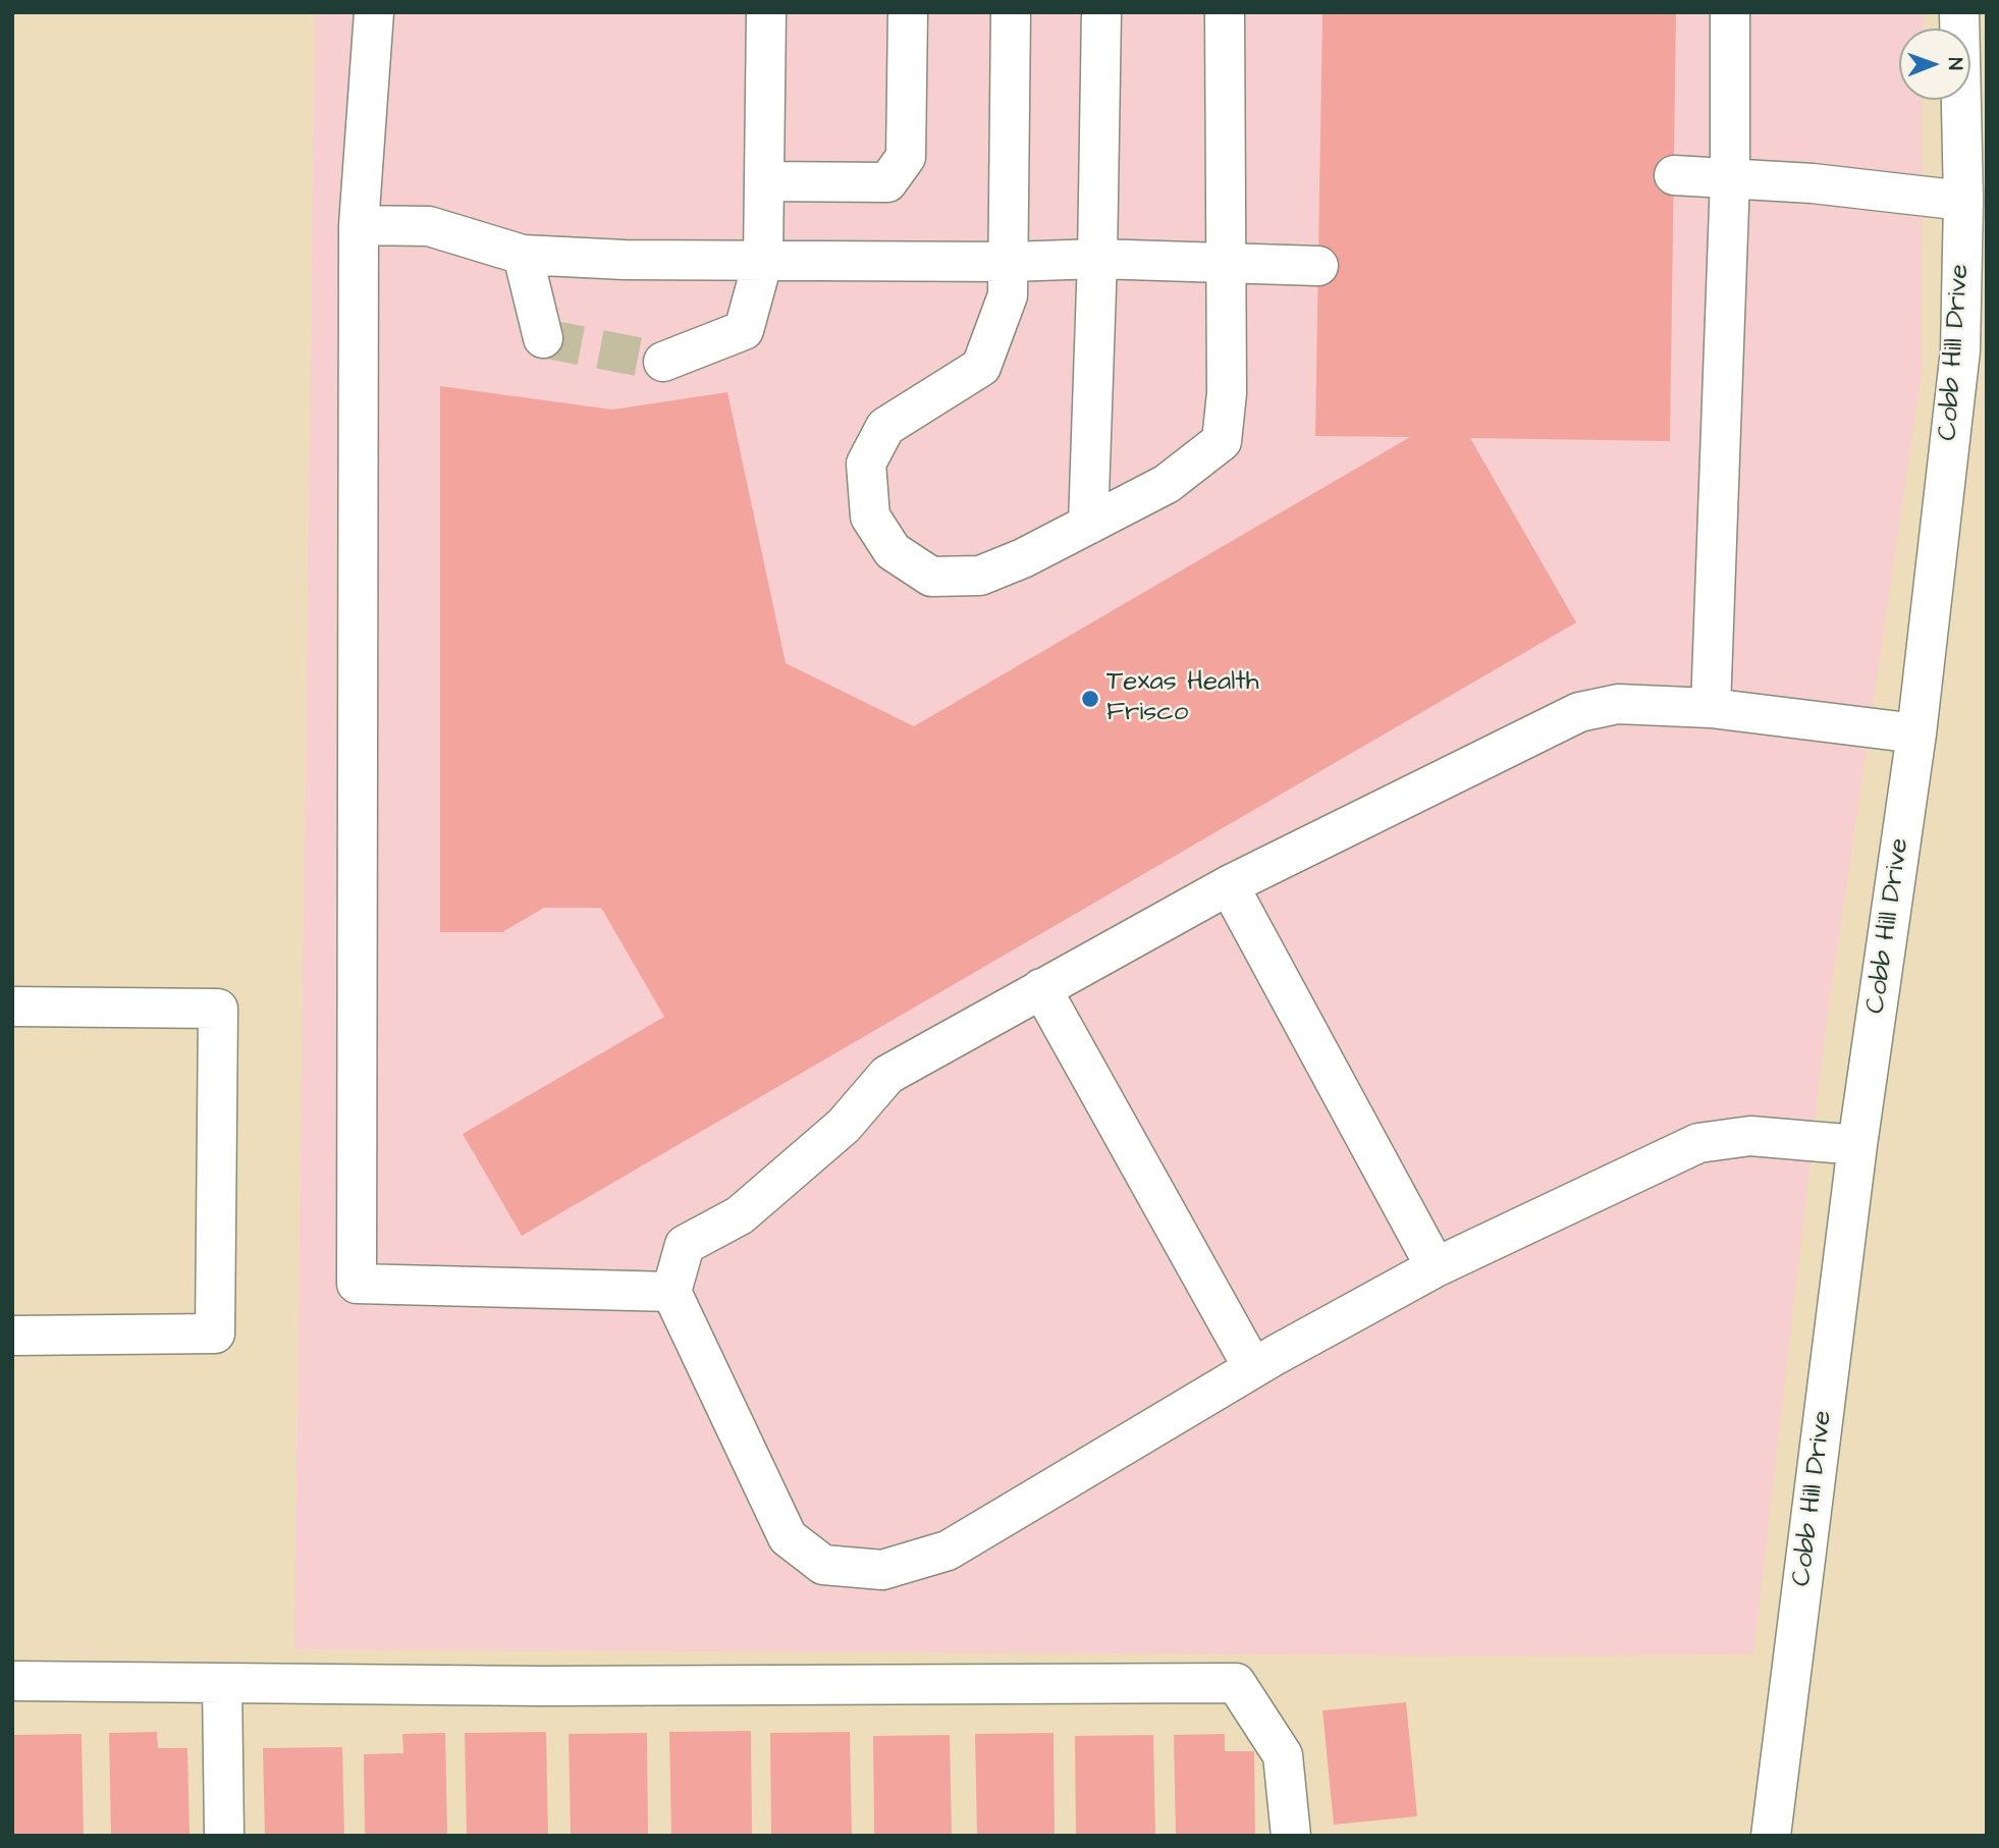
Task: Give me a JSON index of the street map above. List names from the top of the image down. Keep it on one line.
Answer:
{"streets":{"street":["Cobb Hill Drive"]},"places":["Texas Health Frisco"],"north":"right"}
